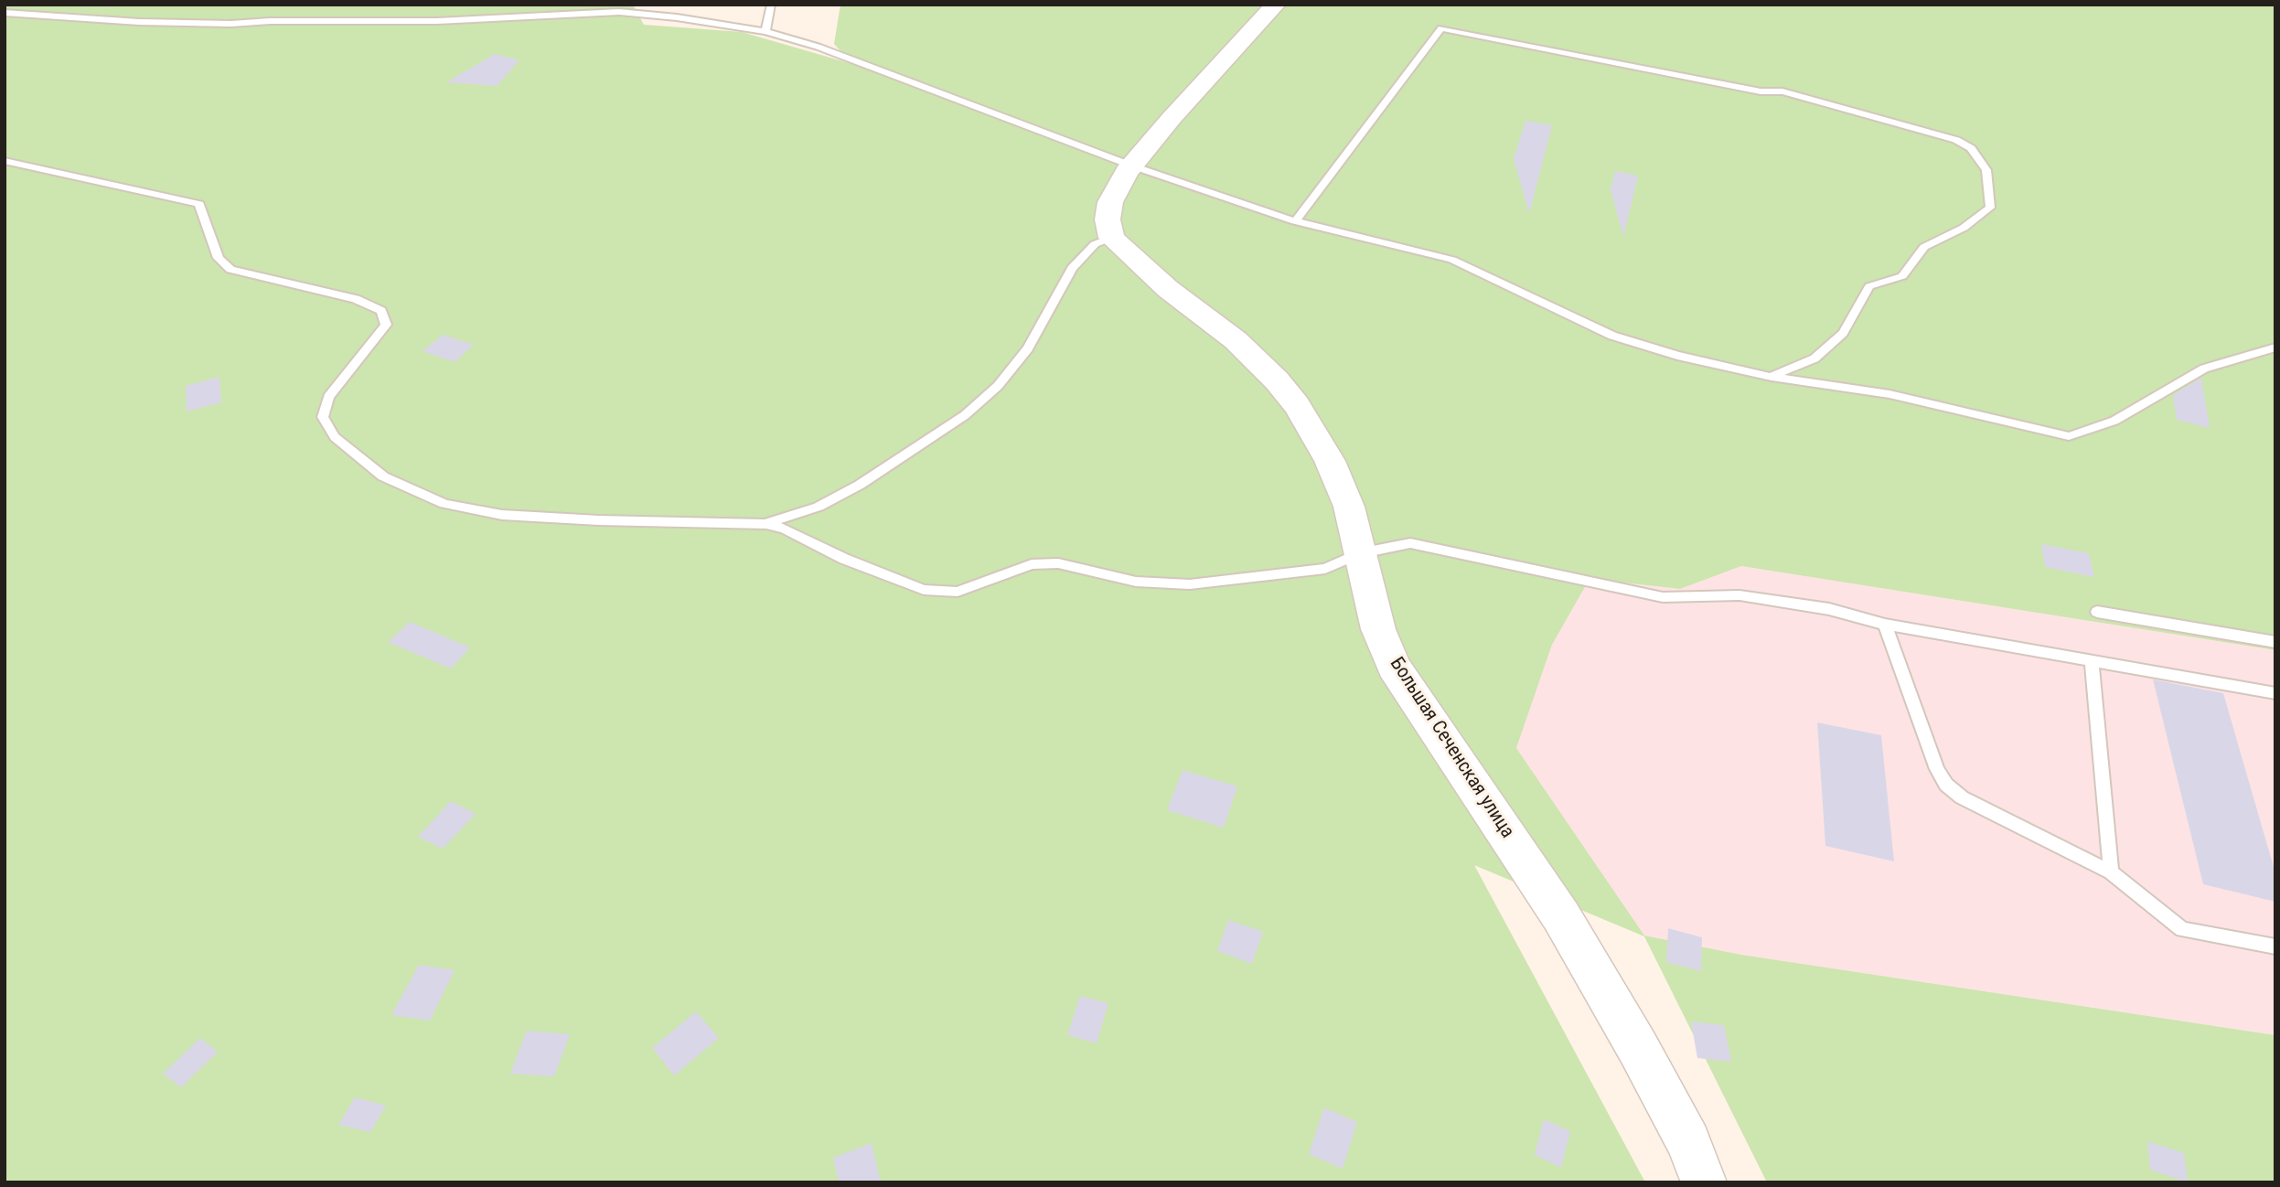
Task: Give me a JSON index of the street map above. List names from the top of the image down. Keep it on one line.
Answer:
{"streets":{"street":["Большая Сеченская улица"]}}
